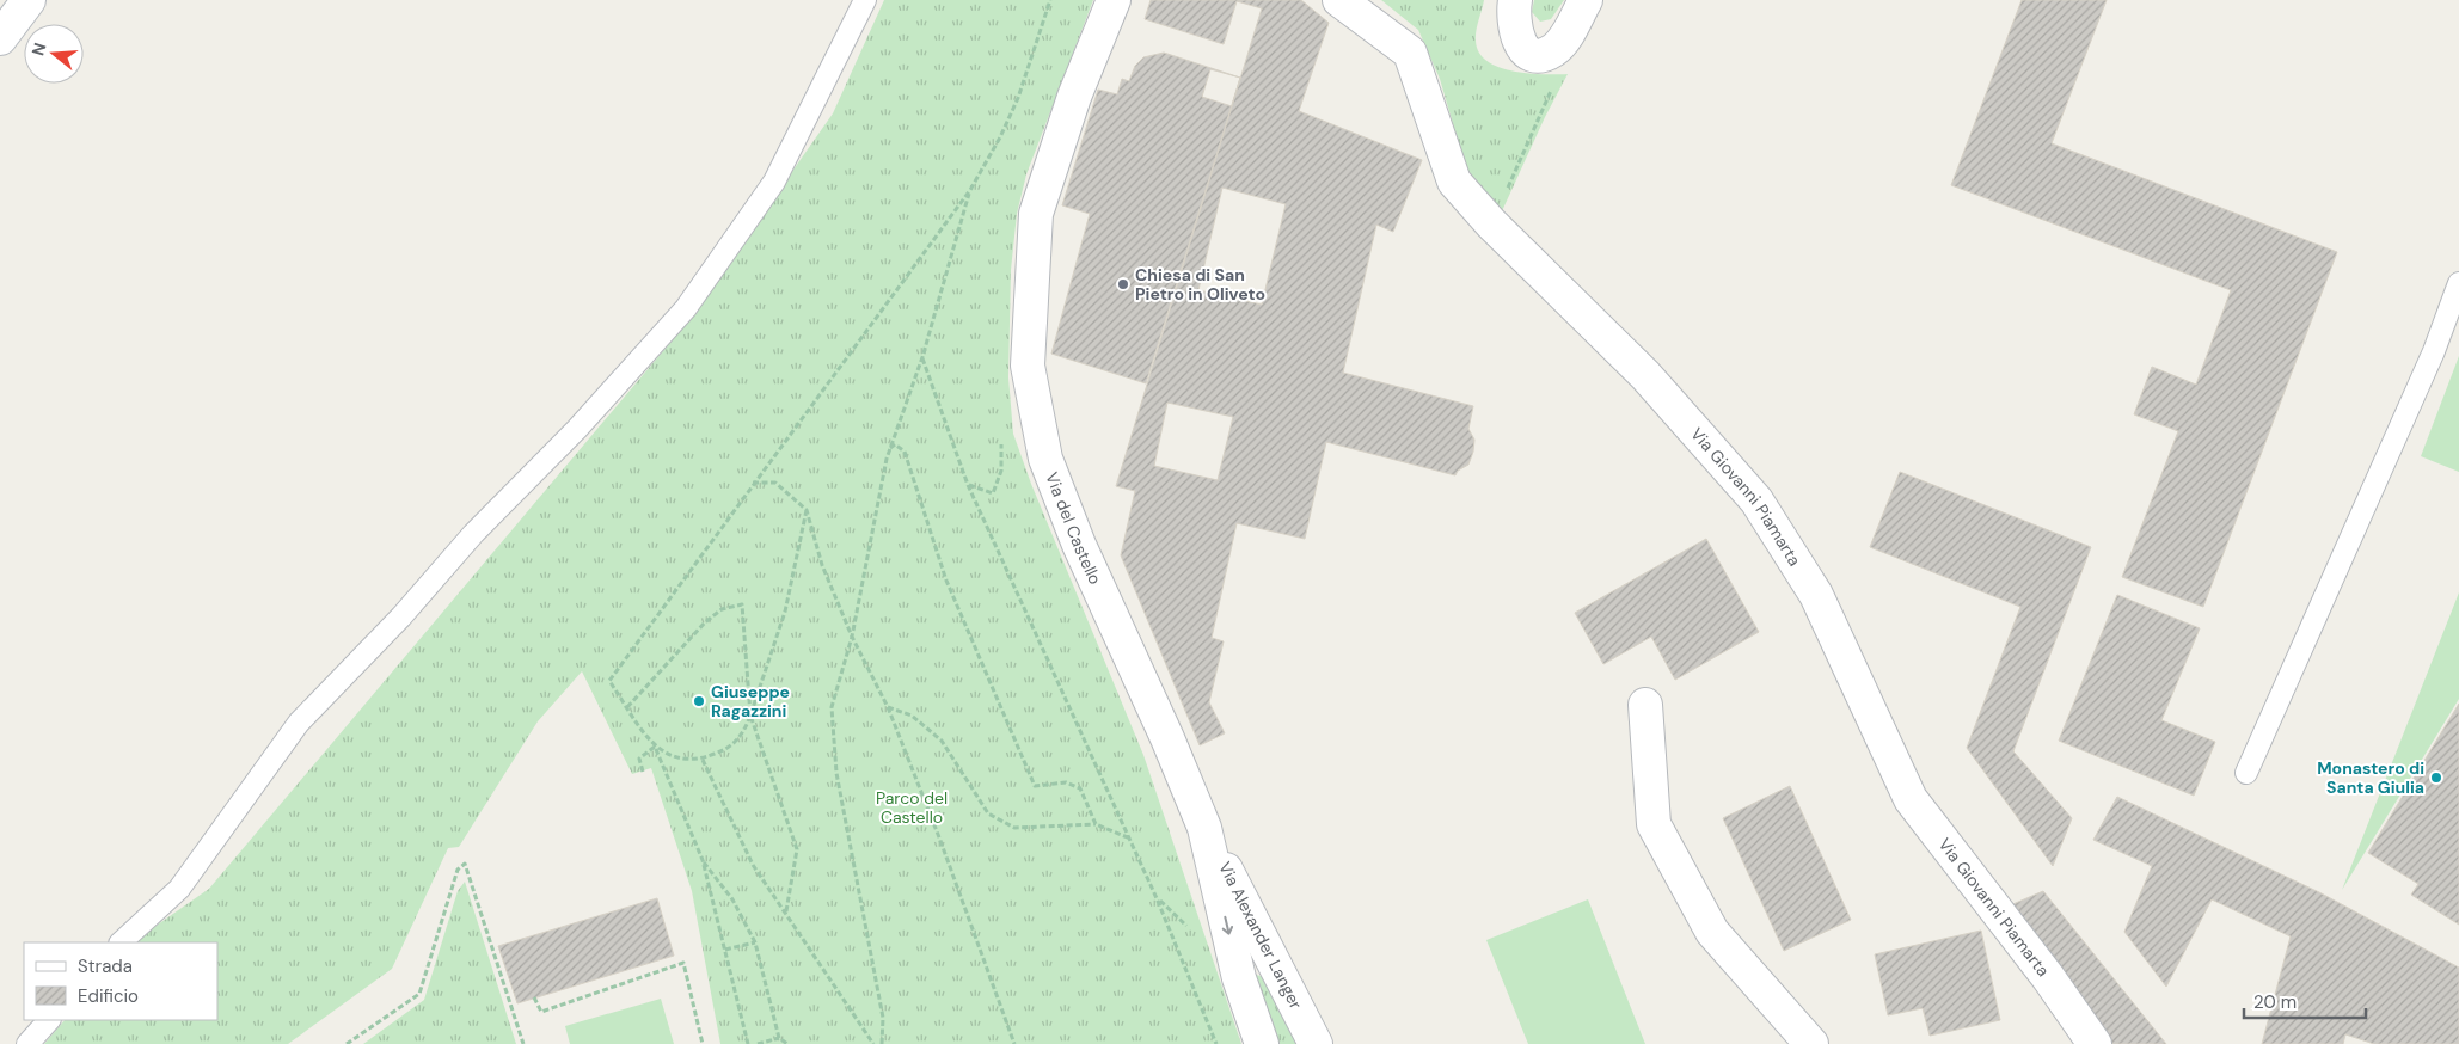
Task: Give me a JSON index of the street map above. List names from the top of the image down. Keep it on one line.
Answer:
{"streets":{"street":["Via Giovanni Piamarta","Via del Castello","Via Alexander Langer"]},"crossings":[["Via del Castello","Via Alexander Langer"]],"parks":["Parco del Castello"],"places":["Chiesa di San Pietro in Oliveto","Giuseppe Ragazzini","Monastero di Santa Giulia"],"legend":["Strada","Edificio"],"scale_bar":"20 m","north":"left"}
